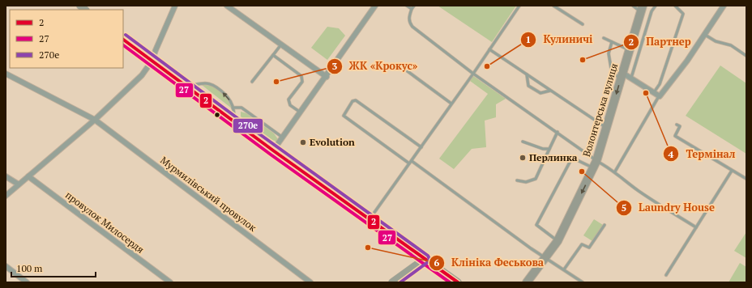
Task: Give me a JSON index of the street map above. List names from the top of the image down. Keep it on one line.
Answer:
{"streets":{"main road":["Волонтерська вулиця"],"street":["Мурмилівський провулок","провулок Милосердя"]},"one_way":["Волонтерська вулиця"],"places":["Партнер","Кулиничі","ЖК «Крокус»","Термінал","Evolution","Перлинка","Laundry House","Клініка Феськова"],"lines":["transit line 270е","transit line 2","transit line 27"],"legend":["2","27","270е"],"scale_bar":"100 m"}
